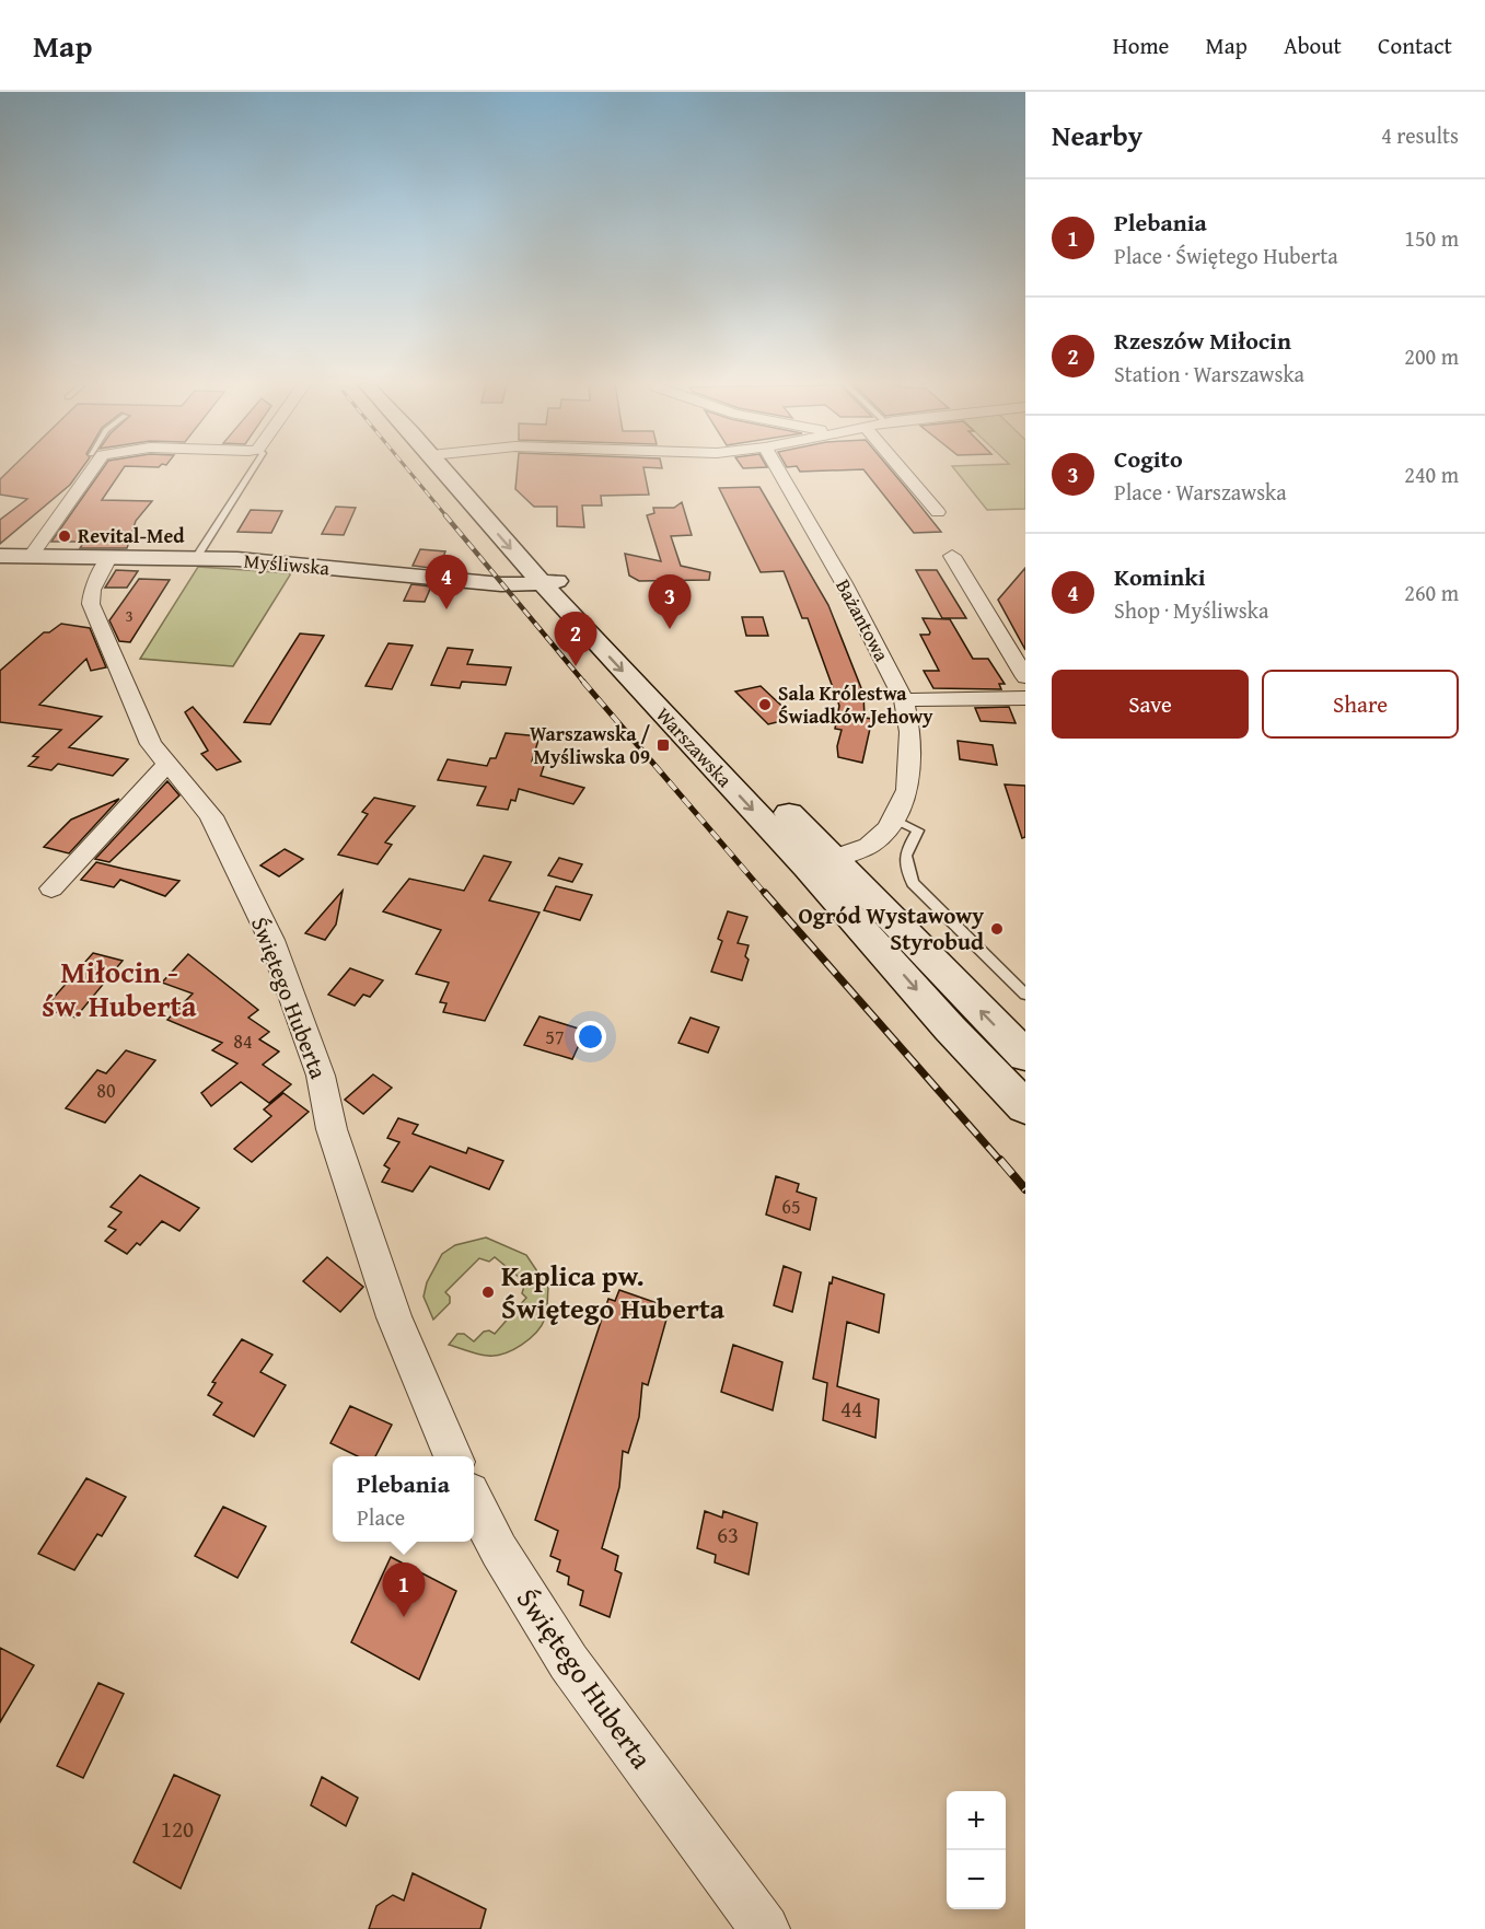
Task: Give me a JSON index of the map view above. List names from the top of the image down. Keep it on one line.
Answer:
{"streets":{"main road":["Myśliwska","Warszawska"],"street":["Bażantowa","Świętego Huberta"]},"crossings":[["Myśliwska","Warszawska"],["Myśliwska","Świętego Huberta"],["Bażantowa","Warszawska"]],"districts":["Miłocin - św. Huberta"],"places":{"other":["Revital-Med","Sala Królestwa Świadków Jehowy","Ogród Wystawowy Styrobud","Kaplica pw. Świętego Huberta"],"transit":["Warszawska / Myśliwska 09"]},"house_numbers":["3","57","84","80","65","44","63","120"],"page":{"header":"Map","nav":["Home","Map","About","Contact"],"heading":["Nearby","4 results"],"list":[{"mark":"1","name":"Plebania","note":"Place · Świętego Huberta","value":"150 m"},{"mark":"2","name":"Rzeszów Miłocin","note":"Station · Warszawska","value":"200 m"},{"mark":"3","name":"Cogito","note":"Place · Warszawska","value":"240 m"},{"mark":"4","name":"Kominki","note":"Shop · Myśliwska","value":"260 m"}],"pins":["4","3","2","1"],"buttons":["Save","Share"],"popup":["Plebania","Place"],"map_buttons":["+","−"]}}
